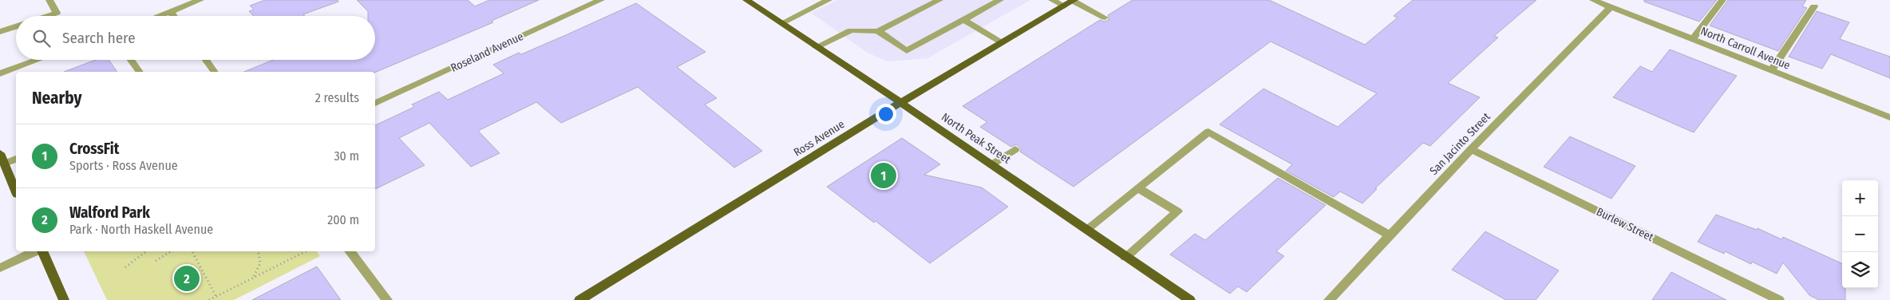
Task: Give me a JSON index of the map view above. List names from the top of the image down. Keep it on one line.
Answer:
{"streets":{"main road":["Ross Avenue","North Peak Street"],"street":["North Carroll Avenue","Roseland Avenue","San Jacinto Street","Burlew Street"]},"crossings":[["North Carroll Avenue","San Jacinto Street"],["Ross Avenue","North Peak Street"],["San Jacinto Street","Burlew Street"]],"page":{"search":"Search here","heading":["Nearby","2 results"],"list":[{"mark":"1","name":"CrossFit","note":"Sports · Ross Avenue","value":"30 m"},{"mark":"2","name":"Walford Park","note":"Park · North Haskell Avenue","value":"200 m"}],"pins":["1","2"],"map_buttons":["+","−"]}}
